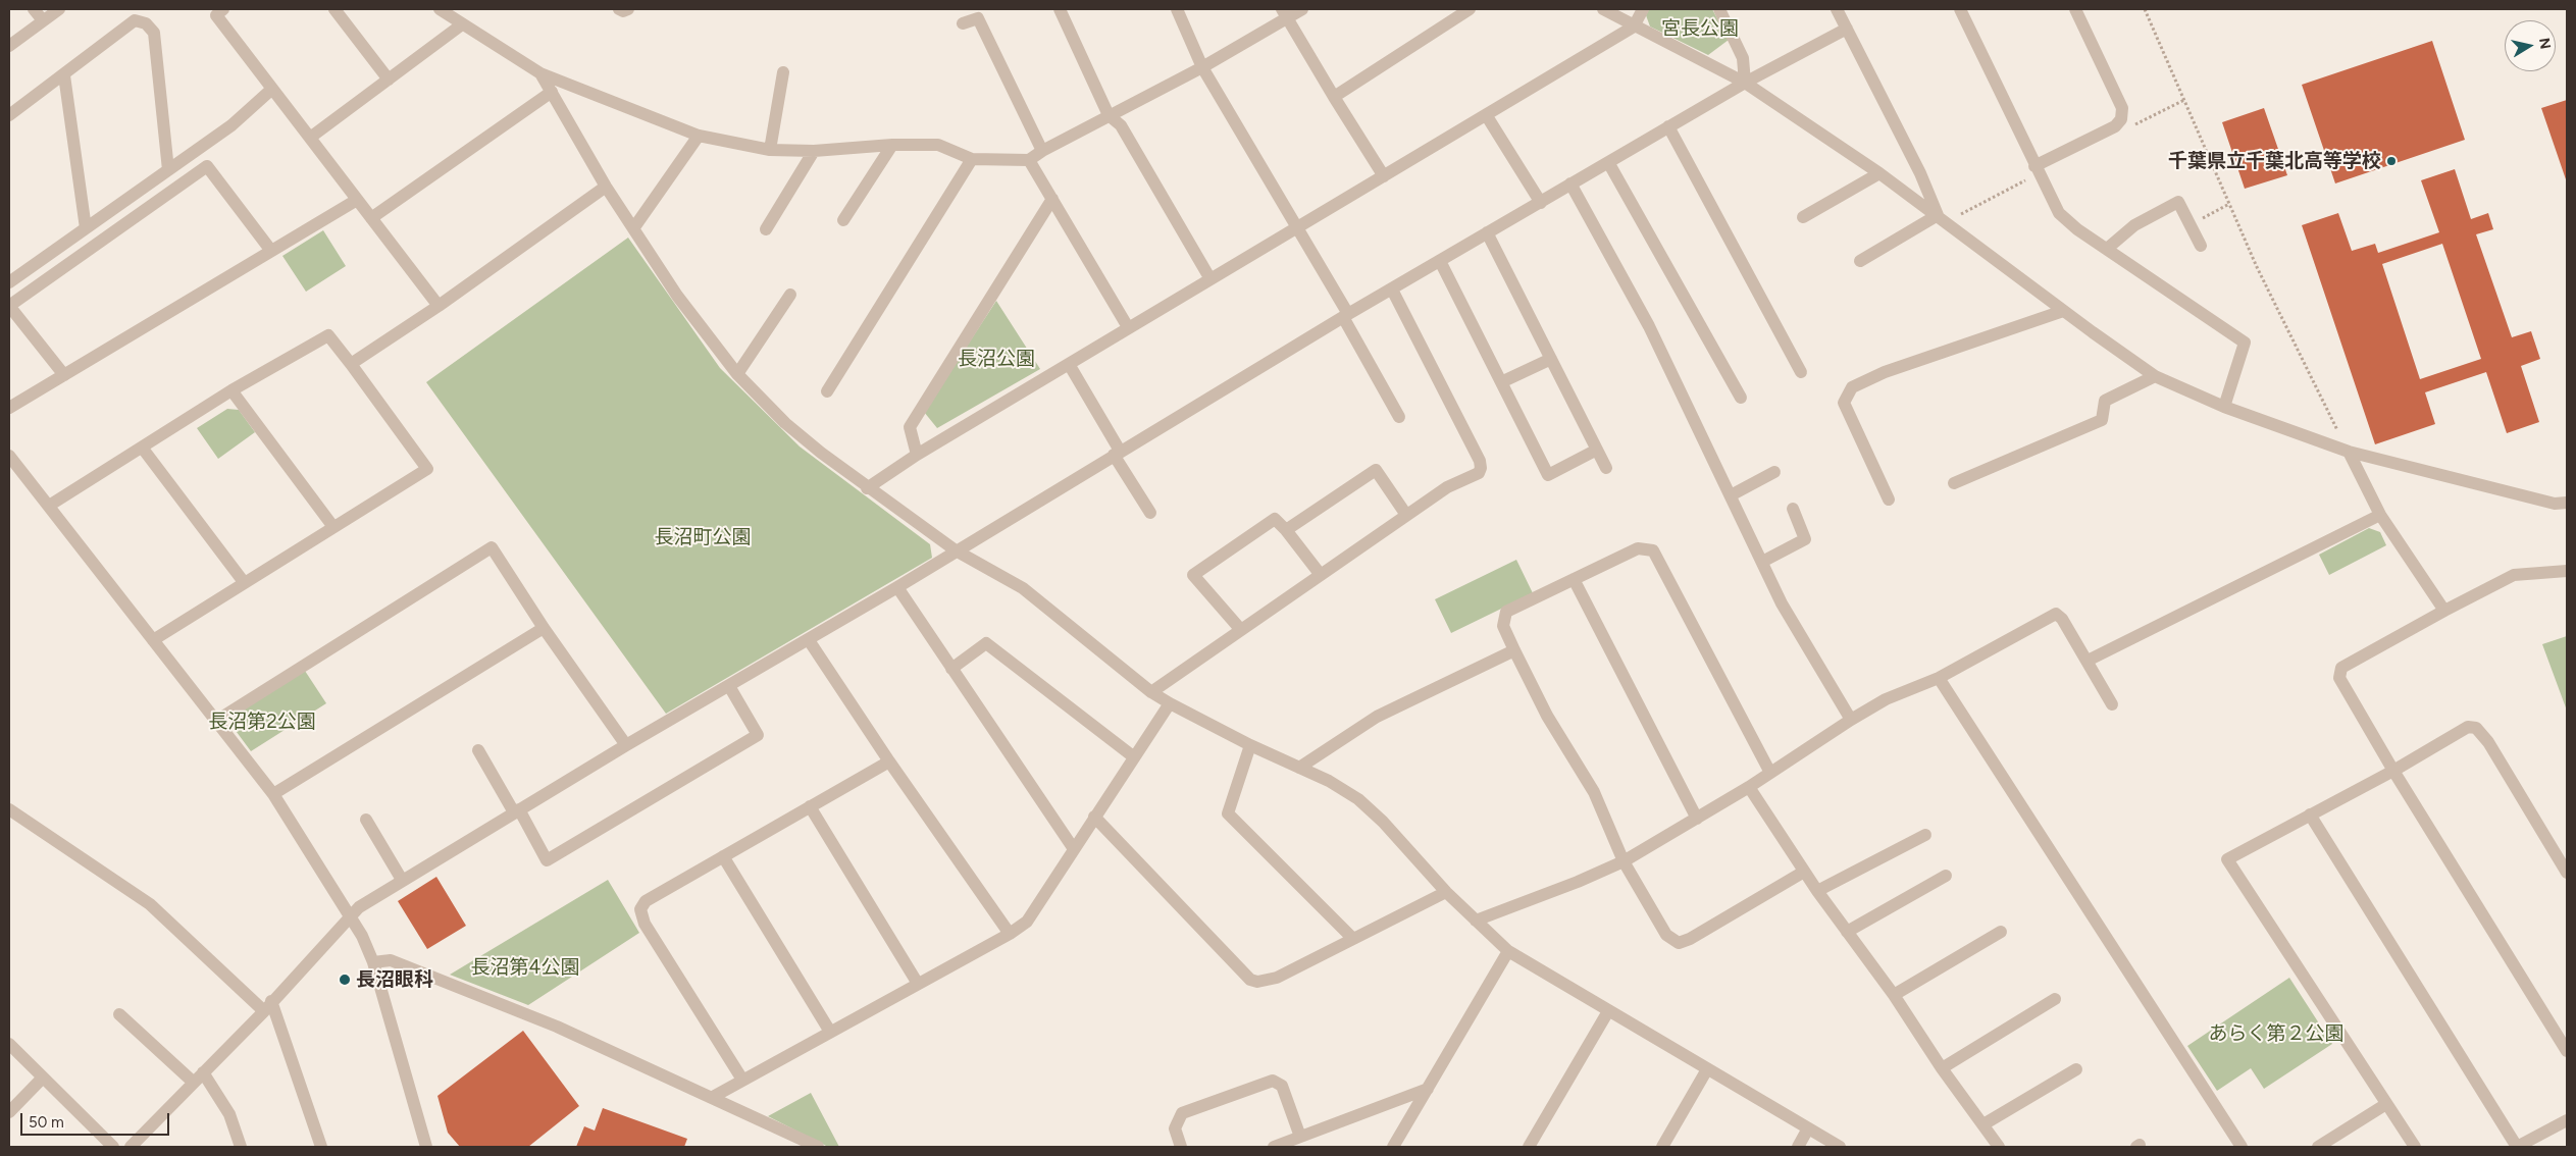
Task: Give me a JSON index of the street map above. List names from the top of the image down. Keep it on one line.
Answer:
{"parks":["宮長公園","長沼公園","長沼町公園","長沼第2公園","長沼第4公園","あらく第２公園"],"places":["千葉県立千葉北高等学校","長沼眼科"],"scale_bar":"50 m","north":"right"}
